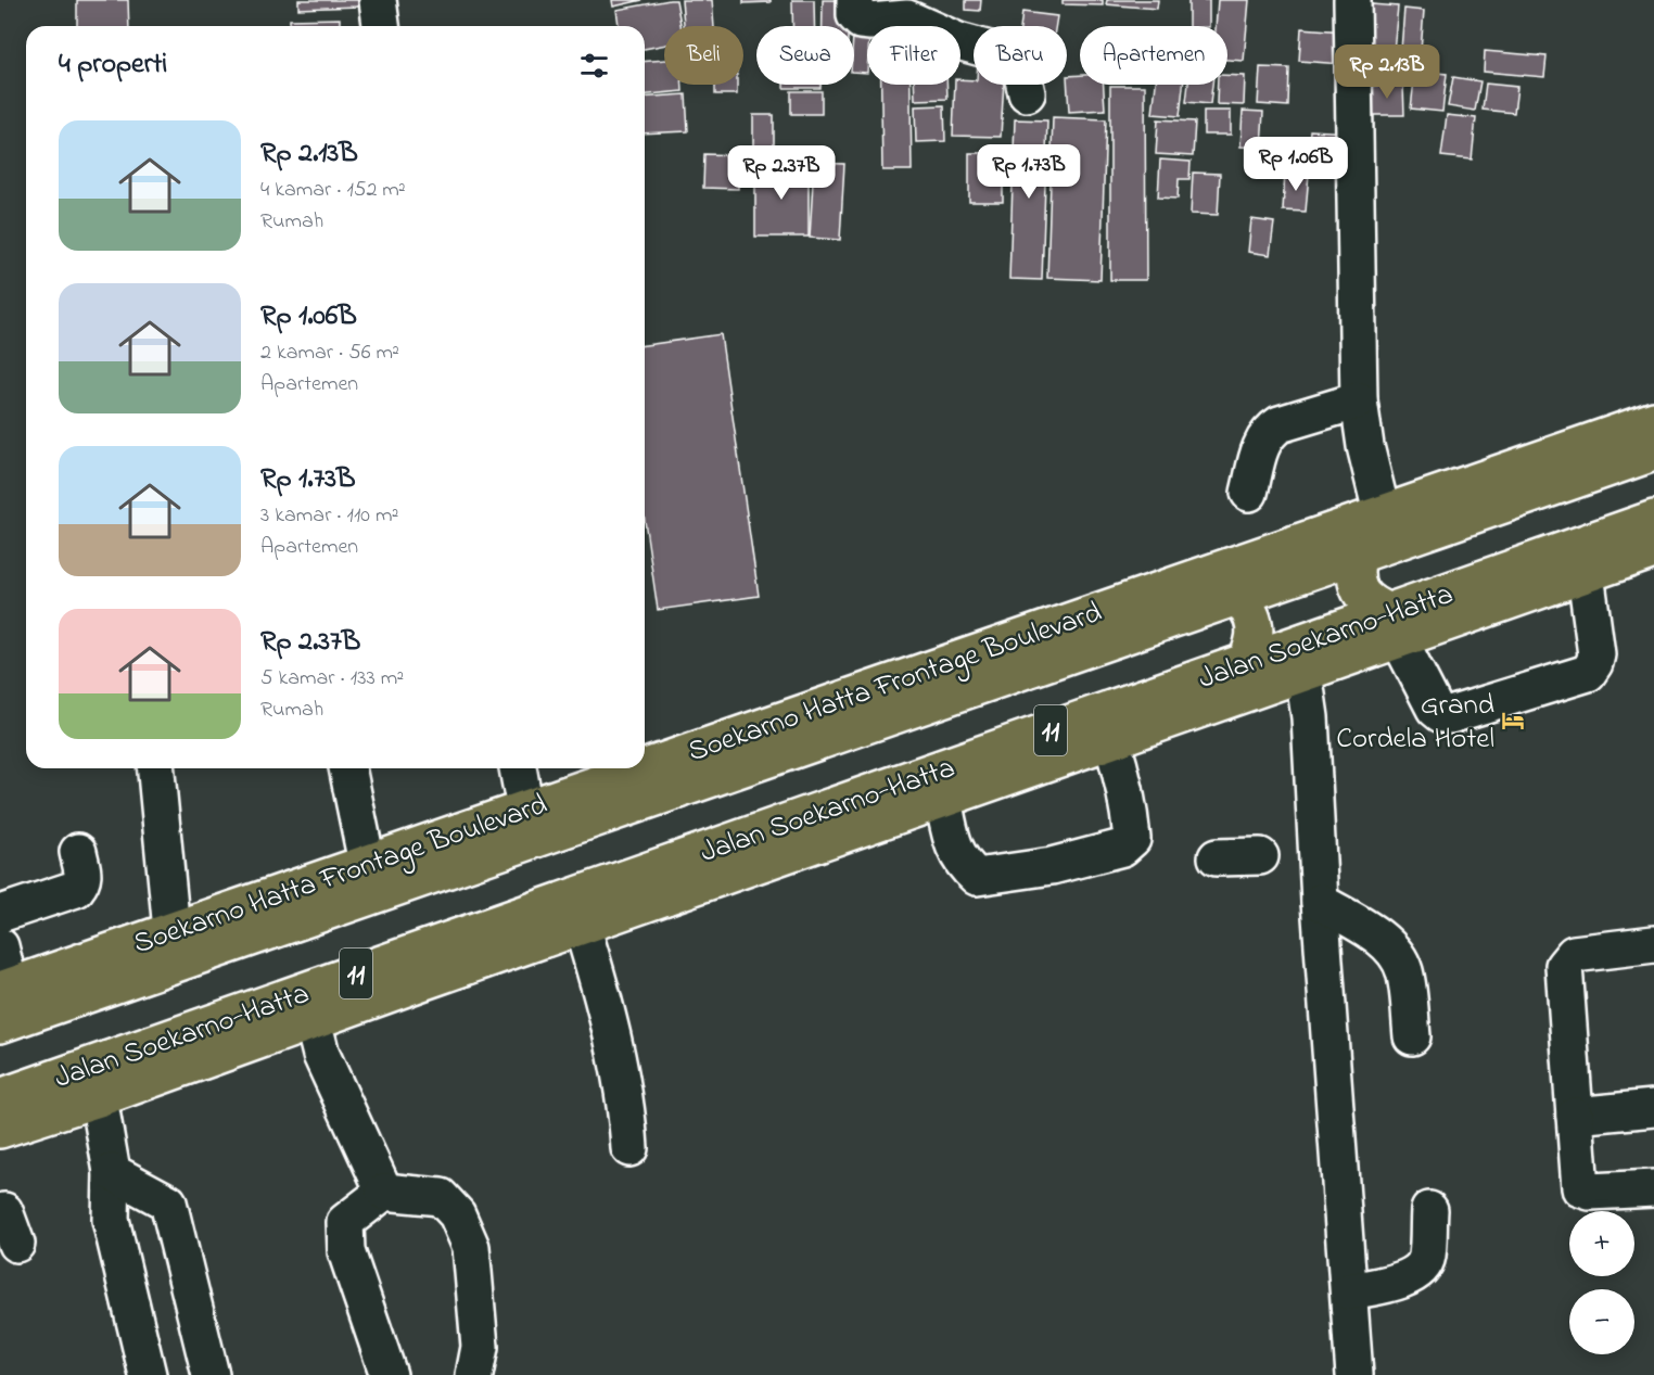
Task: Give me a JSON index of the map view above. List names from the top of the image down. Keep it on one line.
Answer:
{"streets":{"main road":["Jalan Soekarno-Hatta","Soekarno Hatta Frontage Boulevard","11"]},"places":{"hotel":["Grand Cordela Hotel"]},"page":{"chip":["Beli","Sewa","Filter","Baru","Apartemen"],"heading":"4 properti","price":["Rp 2.13B","Rp 1.06B","Rp 1.73B","Rp 2.37B"],"list":[{"name":"Rp 2.13B","note":"4 kamar · 152 m² · Rumah"},{"name":"Rp 1.06B","note":"2 kamar · 56 m² · Apartemen"},{"name":"Rp 1.73B","note":"3 kamar · 110 m² · Apartemen"},{"name":"Rp 2.37B","note":"5 kamar · 133 m² · Rumah"}],"map_buttons":["+","−"]}}
